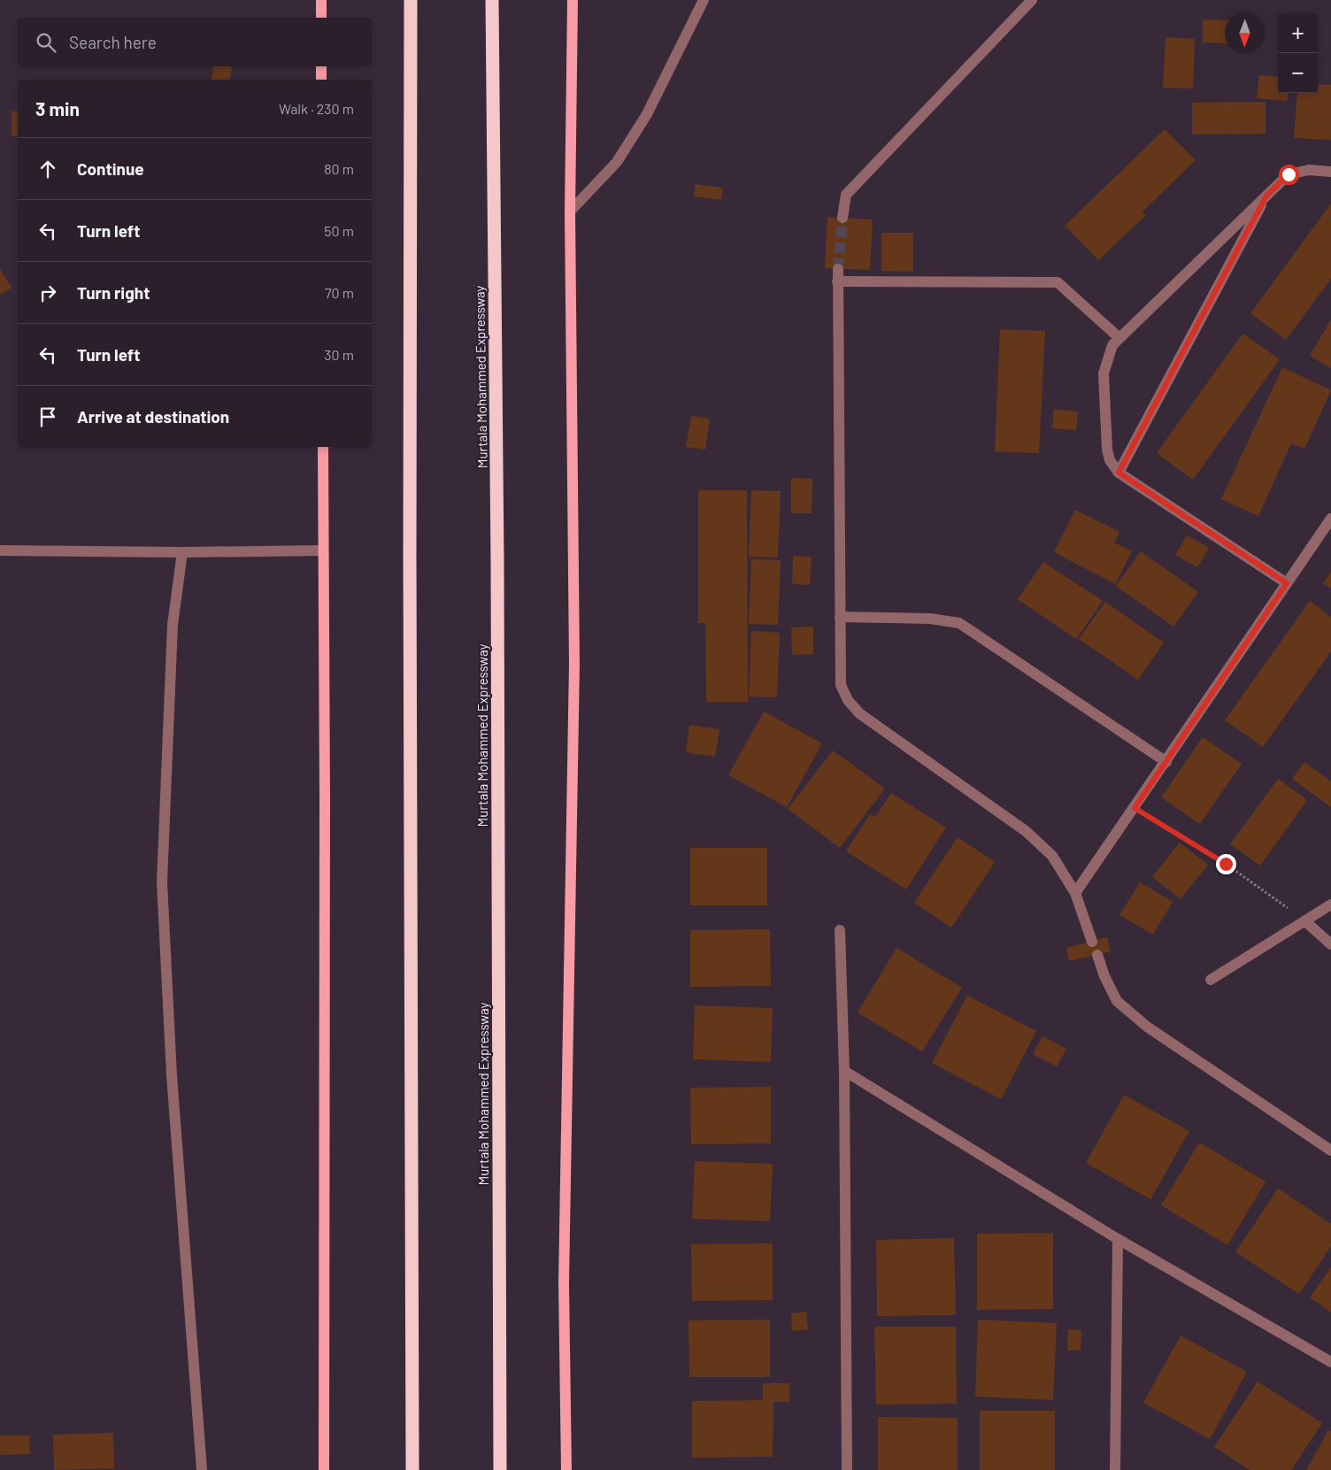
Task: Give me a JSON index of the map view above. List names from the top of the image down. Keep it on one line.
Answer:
{"streets":{"highway":["Murtala Mohammed Expressway"]},"north":"bottom","page":{"map_buttons":["+","−"],"search":"Search here","heading":["3 min","Walk · 230 m"],"list":[["Continue","80 m"],["Turn left","50 m"],["Turn right","70 m"],["Turn left","30 m"],"Arrive at destination"]}}
